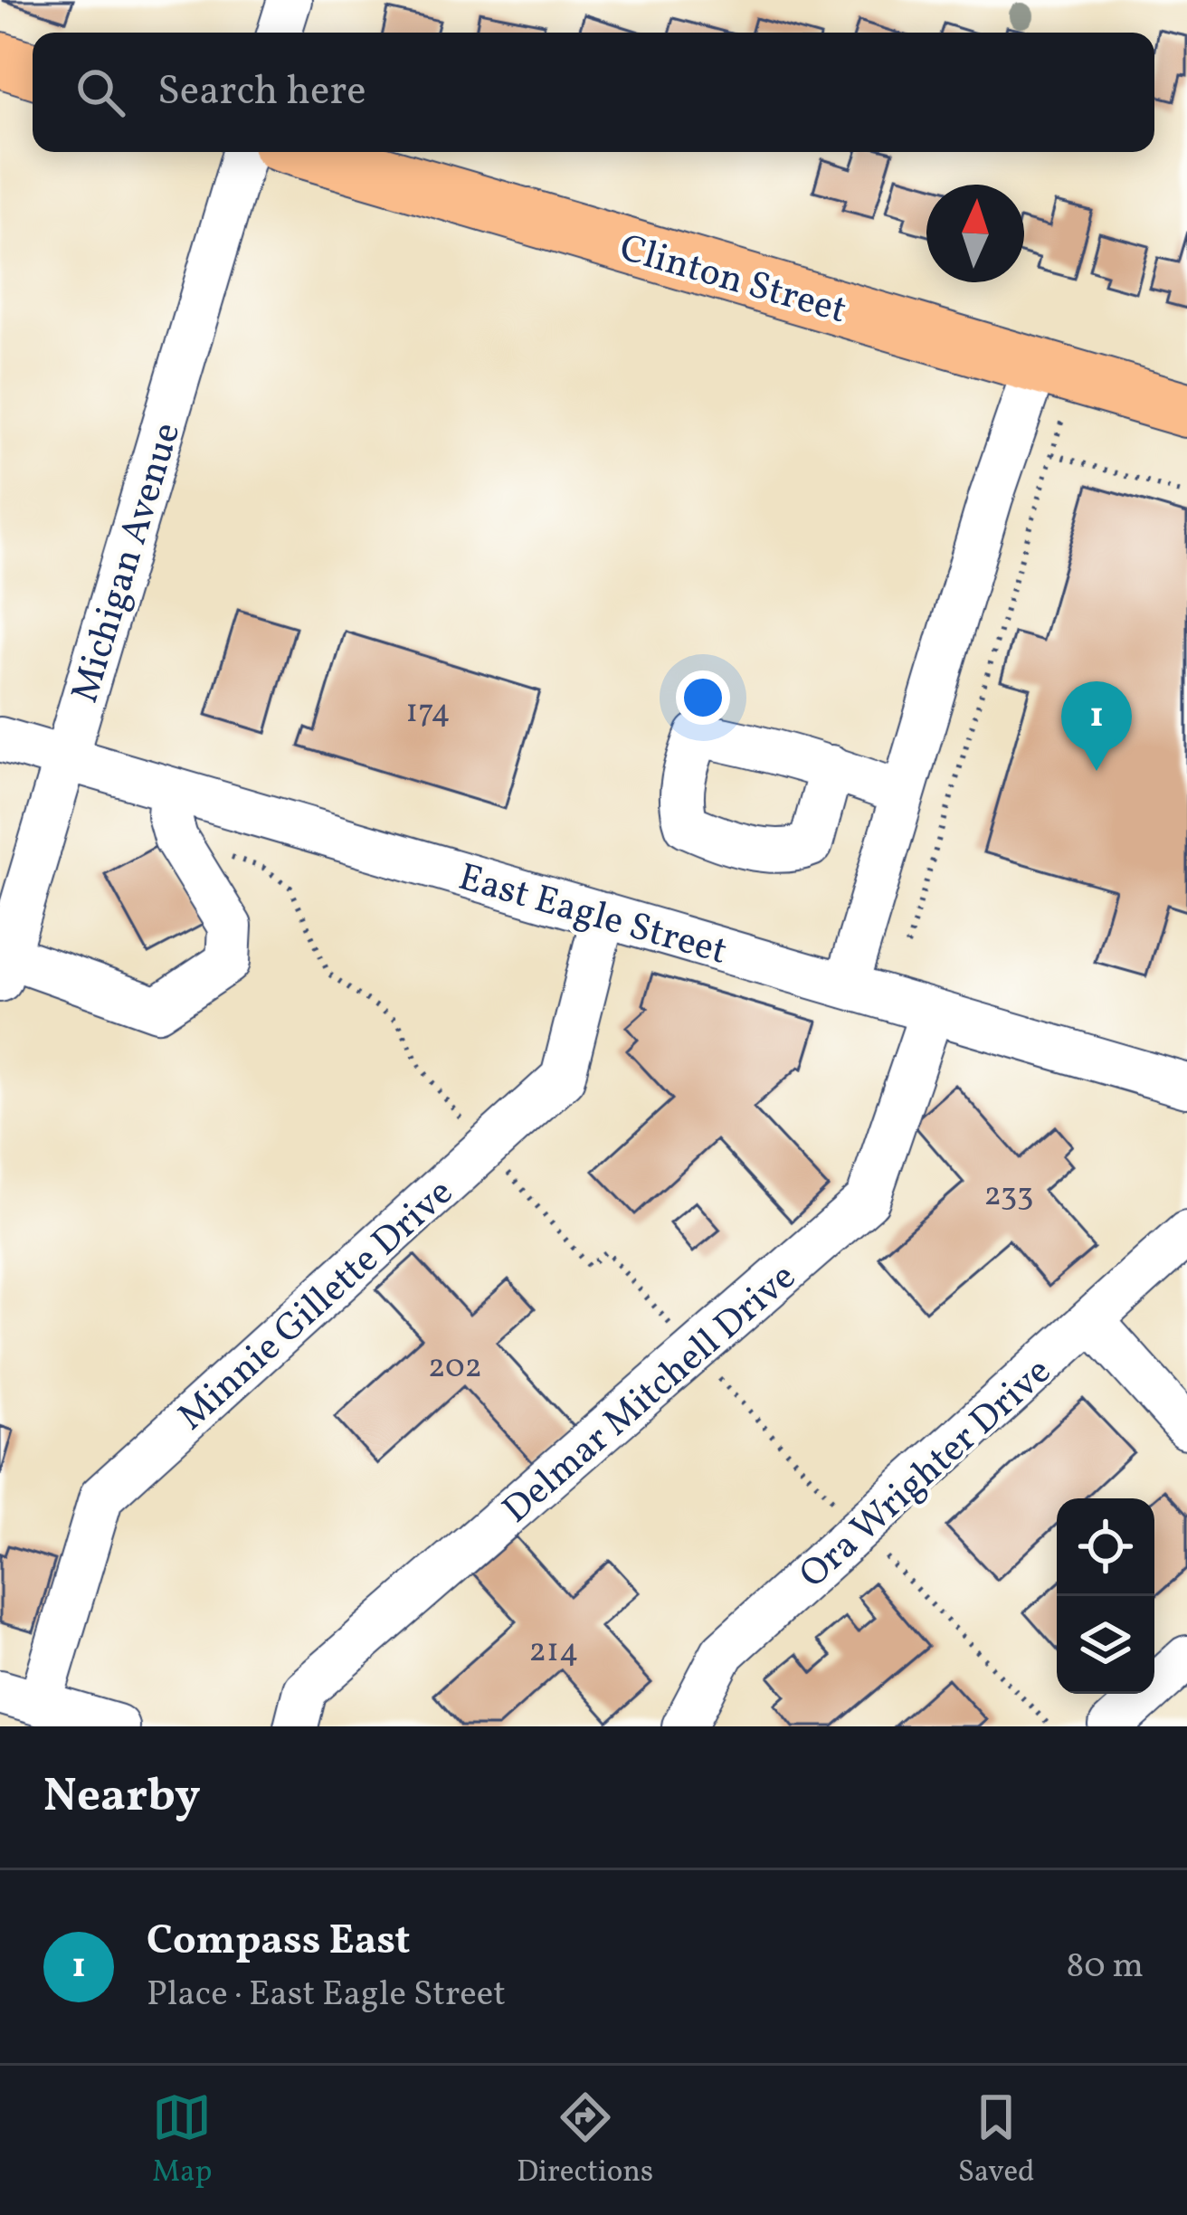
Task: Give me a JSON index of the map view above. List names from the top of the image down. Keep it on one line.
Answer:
{"streets":{"main road":["Clinton Street"],"street":["Michigan Avenue","East Eagle Street","Minnie Gillette Drive","Delmar Mitchell Drive","Ora Wrighter Drive"]},"crossings":[["Michigan Avenue","East Eagle Street"],["East Eagle Street","Minnie Gillette Drive"],["East Eagle Street","Delmar Mitchell Drive"]],"house_numbers":["174","233","202","214"],"north":"top","page":{"search":"Search here","pins":"1","heading":"Nearby","list":[{"mark":"1","name":"Compass East","note":"Place · East Eagle Street","value":"80 m"}],"nav":["Map","Directions","Saved"]}}
